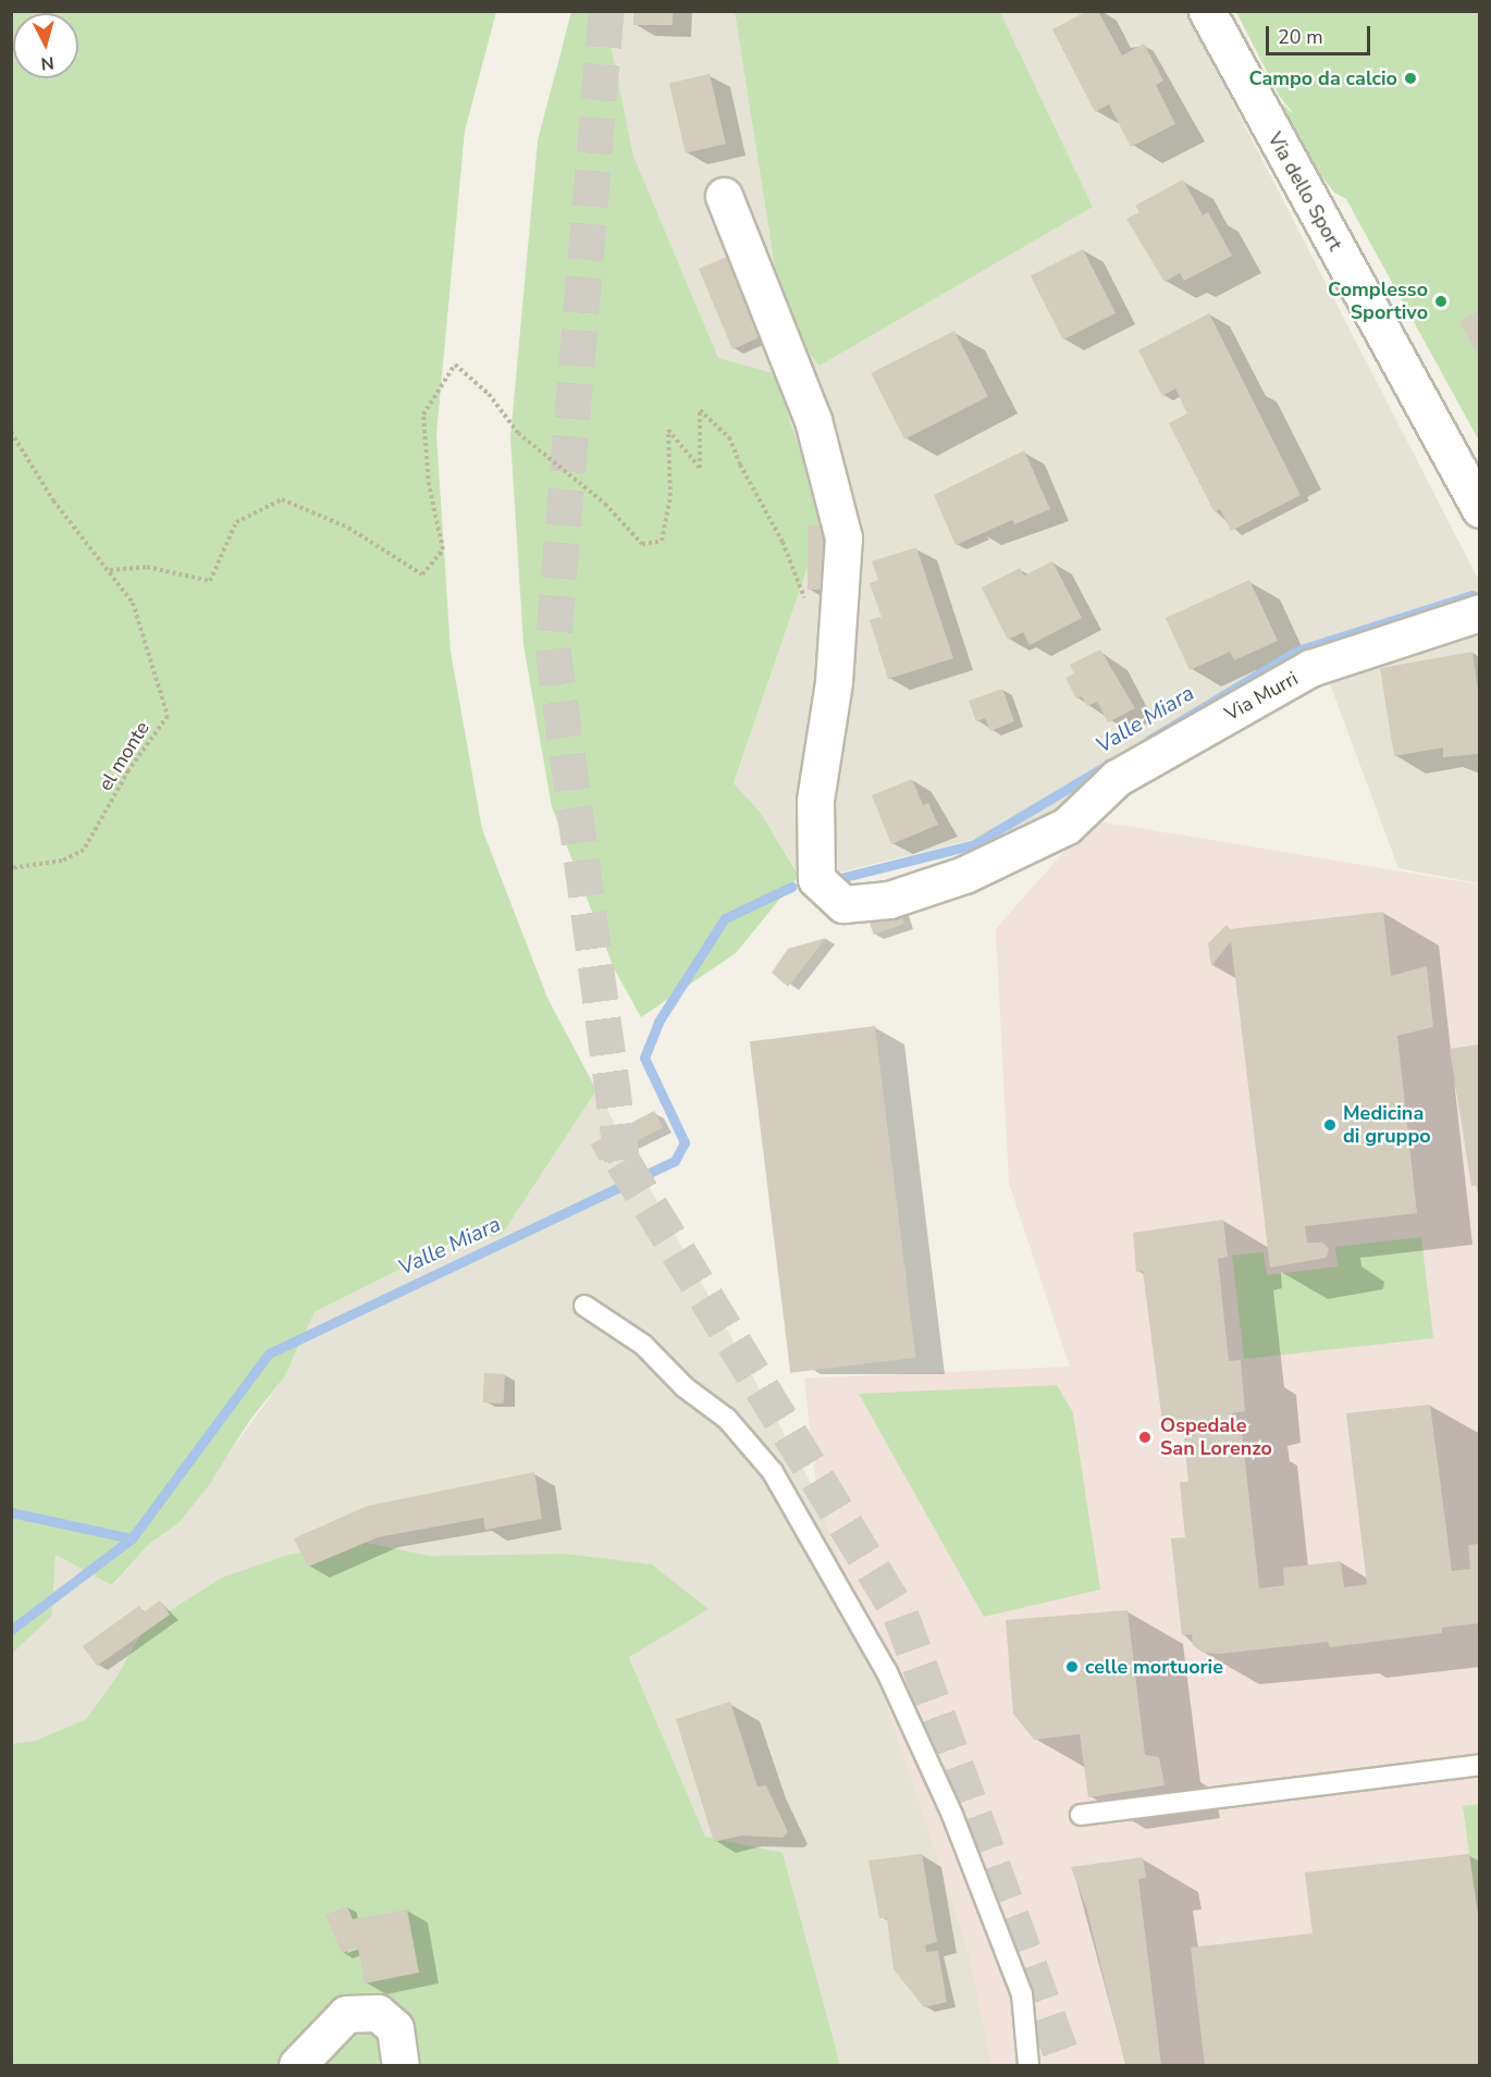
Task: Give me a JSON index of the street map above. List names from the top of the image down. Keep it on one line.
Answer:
{"streets":{"street":["Via dello Sport","Via Murri"],"path":["el monte"]},"water":["Valle Miara"],"places":["Campo da calcio","Complesso Sportivo","Medicina di gruppo","Ospedale San Lorenzo","celle mortuorie"],"scale_bar":"20 m","north":"bottom"}
